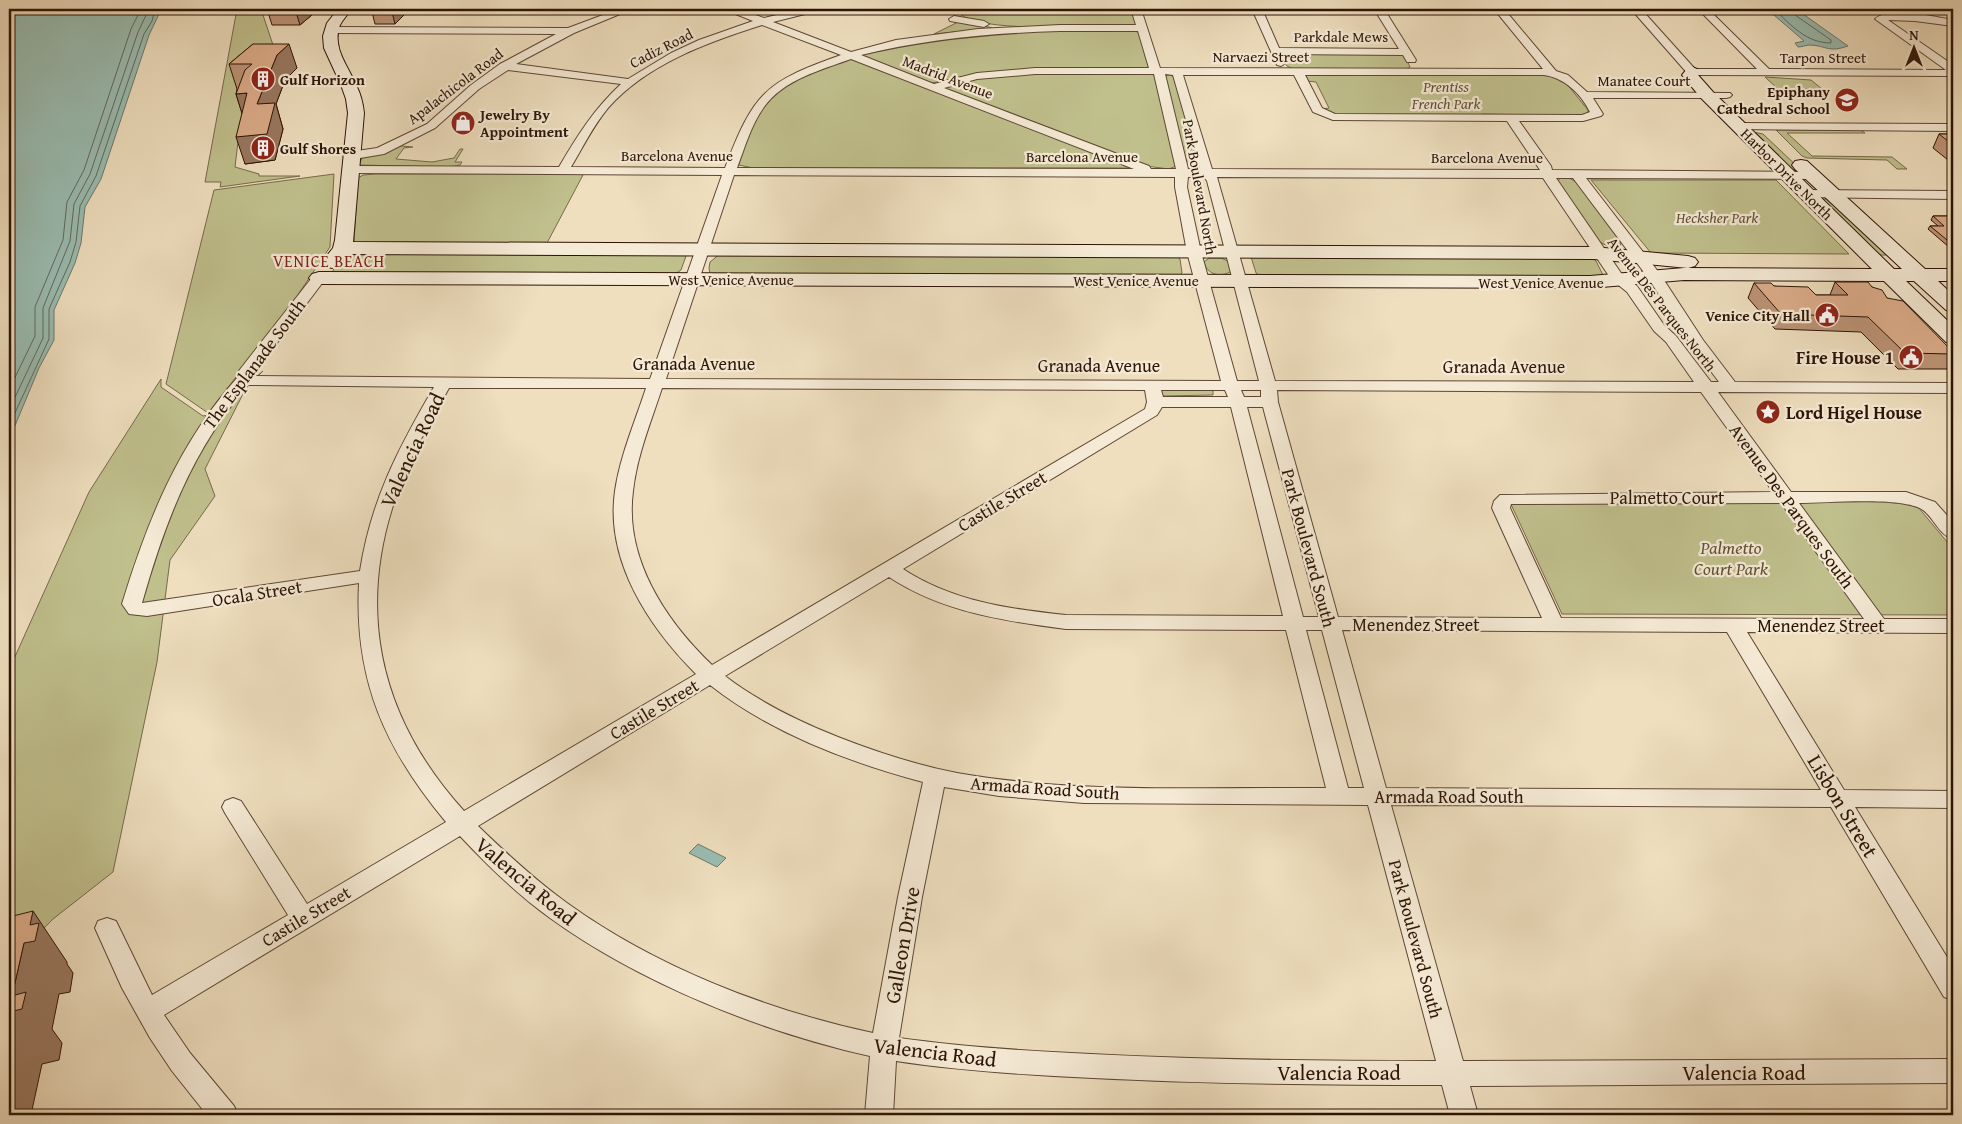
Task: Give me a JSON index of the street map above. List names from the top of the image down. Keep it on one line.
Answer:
{"streets":{"street":["Parkdale Mews","Cadiz Road","Narvaezi Street","Tarpon Street","Madrid Avenue","Manatee Court","Apalachicola Road","Barcelona Avenue","Harbor Drive North","Park Boulevard North","West Venice Avenue","Avenue Des Parques North","Granada Avenue","The Esplanade South","Valencia Road","Palmetto Court","Castile Street","Avenue Des Parques South","Park Boulevard South","Ocala Street","Menendez Street","Armada Road South","Lisbon Street","Galleon Drive"]},"crossings":[["Cadiz Road","Madrid Avenue"],["Cadiz Road","Barcelona Avenue"],["Narvaezi Street","Madrid Avenue"],["Narvaezi Street","Manatee Court"],["Narvaezi Street","Park Boulevard North"],["Tarpon Street","Harbor Drive North"],["Madrid Avenue","Barcelona Avenue"],["Manatee Court","Harbor Drive North"],["Manatee Court","Avenue Des Parques North"],["Apalachicola Road","Barcelona Avenue"],["Barcelona Avenue","Harbor Drive North"],["Barcelona Avenue","Park Boulevard North"],["Barcelona Avenue","Avenue Des Parques North"],["Harbor Drive North","West Venice Avenue"],["Park Boulevard North","West Venice Avenue"],["Park Boulevard North","Park Boulevard South"],["West Venice Avenue","Avenue Des Parques North"],["West Venice Avenue","The Esplanade South"],["West Venice Avenue","Park Boulevard South"],["West Venice Avenue","Armada Road South"],["Avenue Des Parques North","Granada Avenue"],["Avenue Des Parques North","Avenue Des Parques South"],["Granada Avenue","The Esplanade South"],["Granada Avenue","Valencia Road"],["Granada Avenue","Castile Street"],["Granada Avenue","Avenue Des Parques South"],["Granada Avenue","Park Boulevard South"],["Granada Avenue","Armada Road South"],["The Esplanade South","Ocala Street"],["Valencia Road","Castile Street"],["Valencia Road","Park Boulevard South"],["Valencia Road","Ocala Street"],["Valencia Road","Galleon Drive"],["Palmetto Court","Avenue Des Parques South"],["Palmetto Court","Menendez Street"],["Castile Street","Menendez Street"],["Castile Street","Armada Road South"],["Avenue Des Parques South","Menendez Street"],["Park Boulevard South","Menendez Street"],["Park Boulevard South","Armada Road South"],["Menendez Street","Lisbon Street"],["Armada Road South","Lisbon Street"],["Armada Road South","Galleon Drive"]],"districts":["VENICE BEACH"],"parks":["Prentiss French Park","Hecksher Park","Palmetto Court Park"],"places":{"building":["Gulf Horizon","Gulf Shores"],"school or university":["Epiphany Cathedral School"],"shop":["Jewelry By Appointment"],"public building":["Venice City Hall","Fire House 1"],"place":["Lord Higel House"]},"north":"top"}
